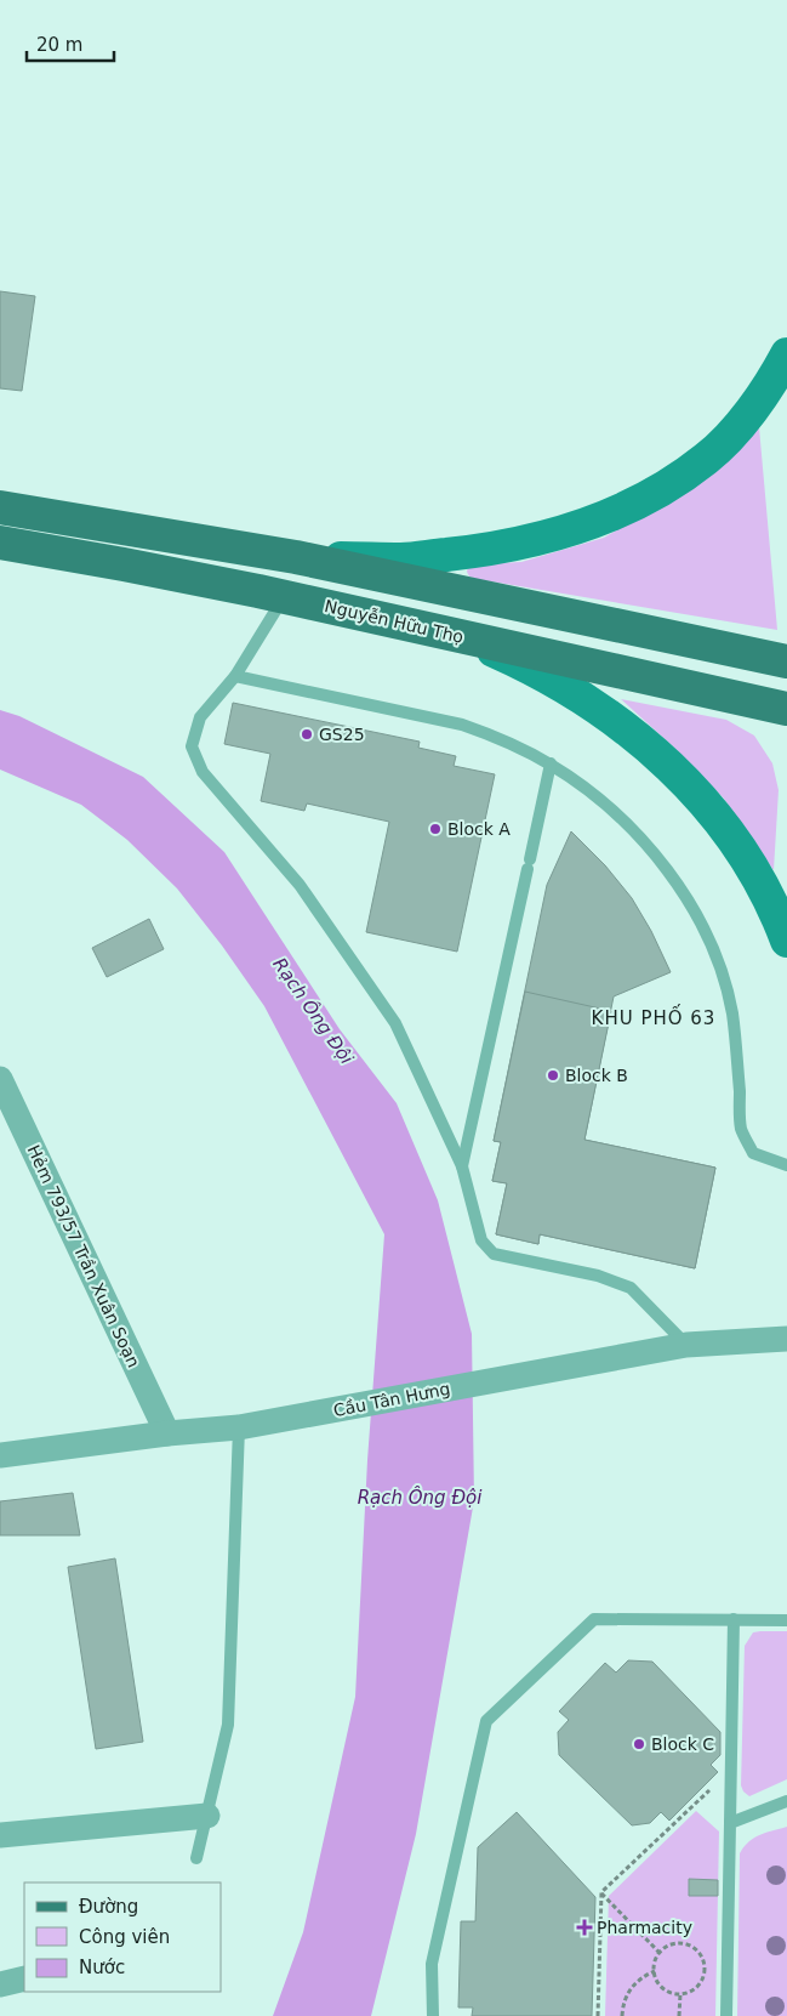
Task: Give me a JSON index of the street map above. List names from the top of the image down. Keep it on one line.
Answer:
{"streets":{"main road":["Nguyễn Hữu Thọ"],"street":["Hẻm 793/57 Trần Xuân Soạn","Cầu Tân Hưng"]},"crossings":[["Hẻm 793/57 Trần Xuân Soạn","Cầu Tân Hưng"]],"districts":["KHU PHỐ 63"],"water":["Rạch Ông Đội"],"places":{"other":["GS25","Block A","Block B","Block C"],"health":["Pharmacity"]},"legend":["Đường","Công viên","Nước"],"scale_bar":"20 m"}
